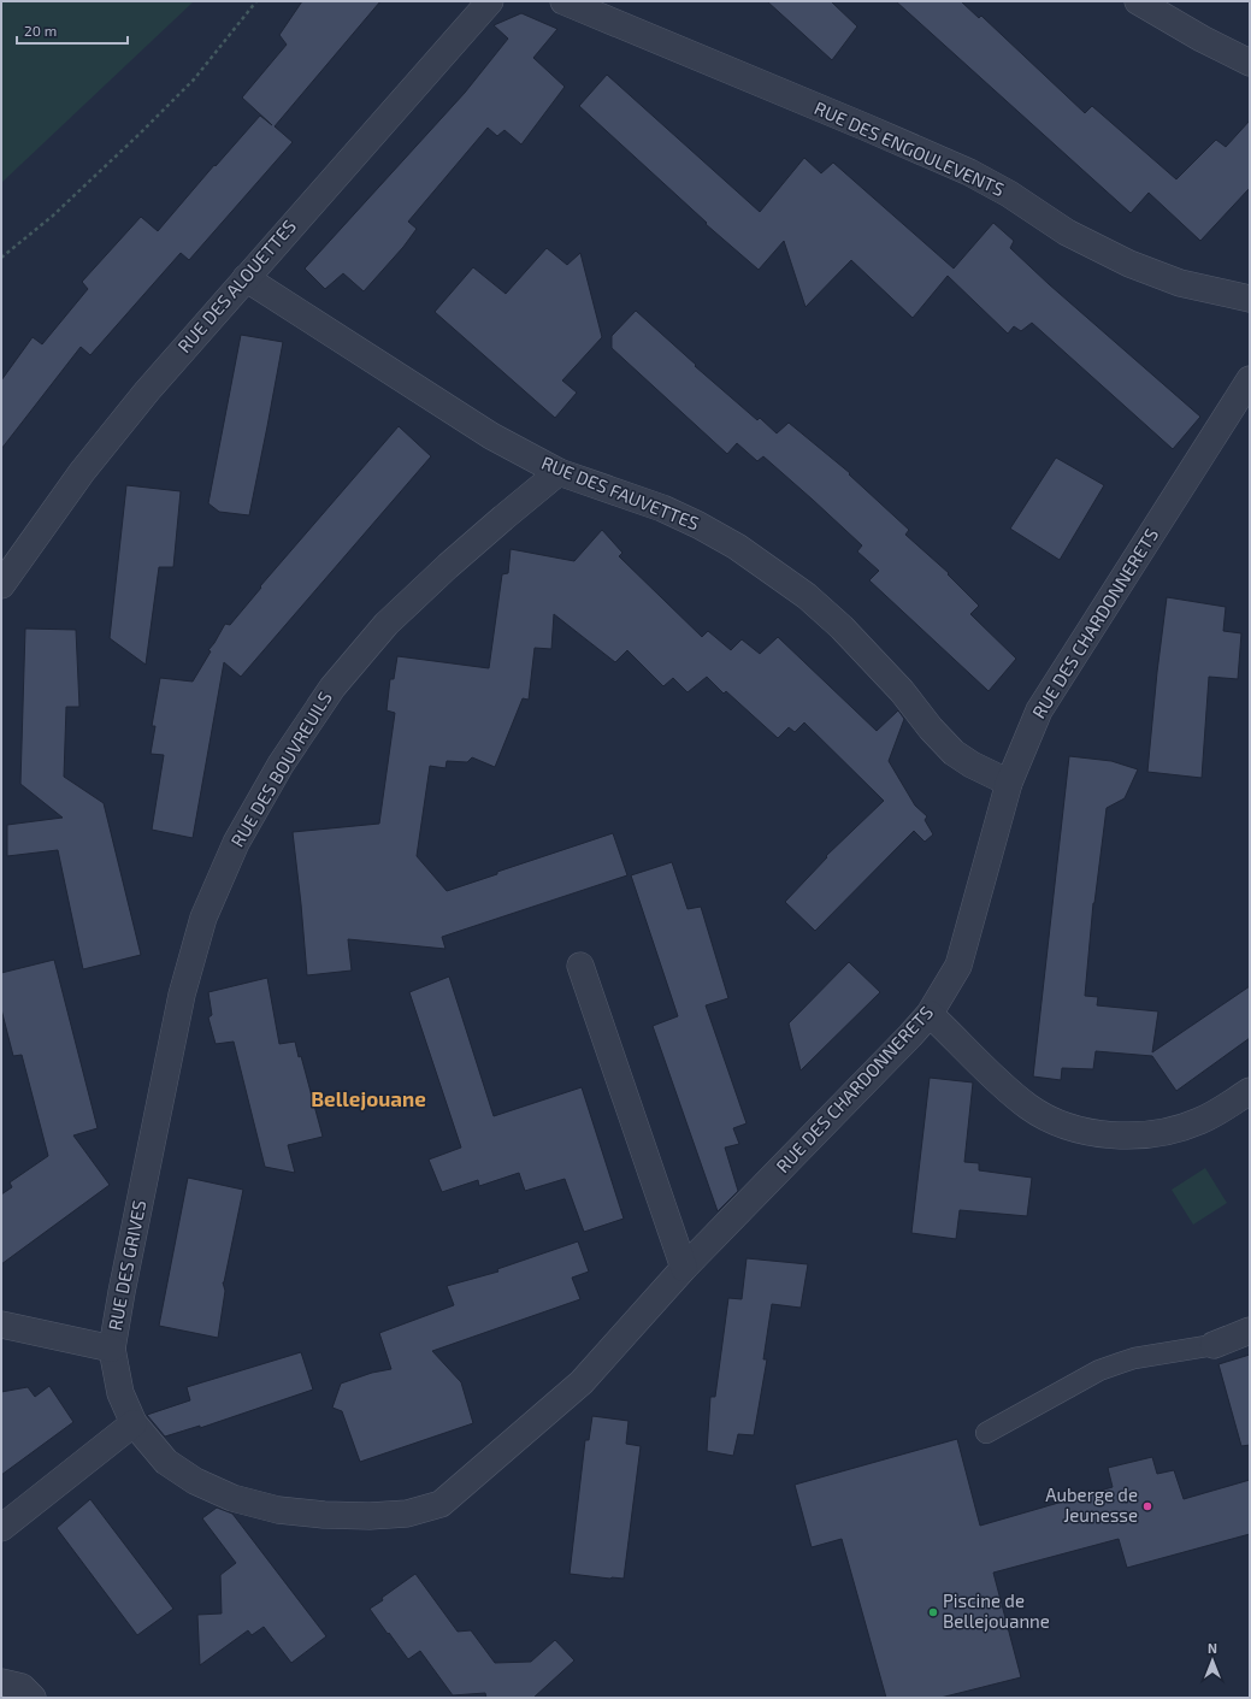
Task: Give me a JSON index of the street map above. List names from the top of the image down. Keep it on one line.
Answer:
{"streets":{"street":["RUE DES ENGOULEVENTS","RUE DES ALOUETTES","RUE DES FAUVETTES","RUE DES CHARDONNERETS","RUE DES BOUVREUILS","RUE DES GRIVES"]},"crossings":[["RUE DES ALOUETTES","RUE DES FAUVETTES"],["RUE DES FAUVETTES","RUE DES CHARDONNERETS"],["RUE DES FAUVETTES","RUE DES BOUVREUILS"],["RUE DES CHARDONNERETS","RUE DES GRIVES"],["RUE DES BOUVREUILS","RUE DES GRIVES"]],"districts":["Bellejouane"],"places":["Auberge de Jeunesse","Piscine de Bellejouanne"],"scale_bar":"20 m","north":"top"}
